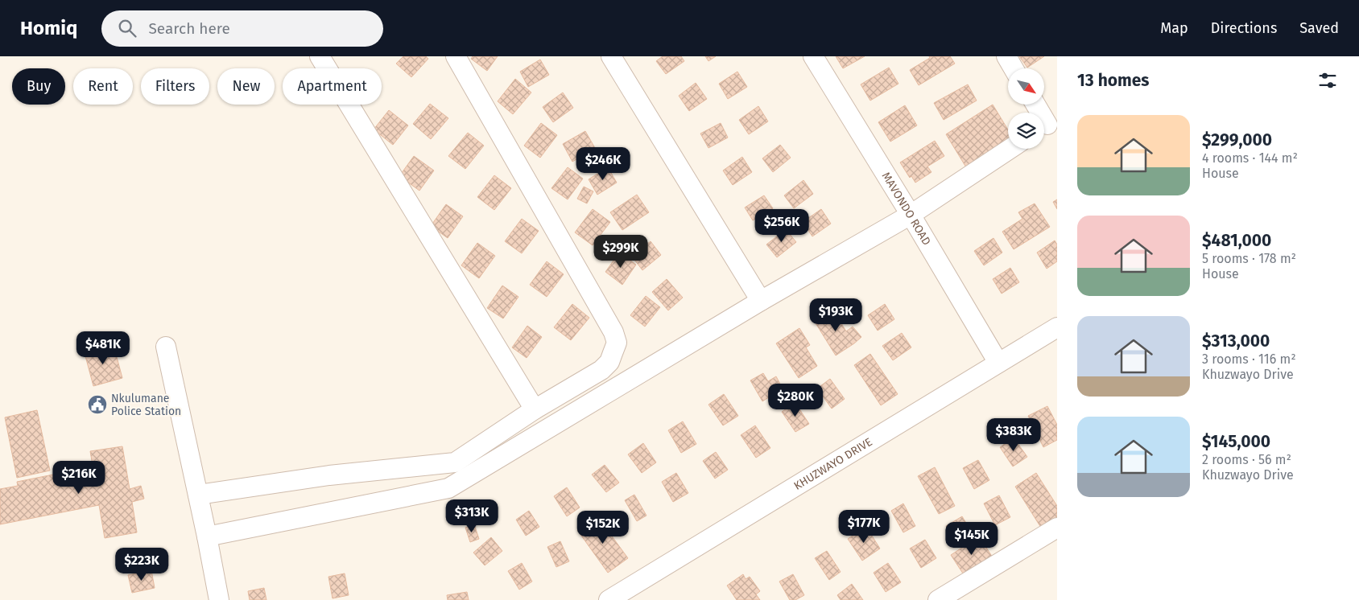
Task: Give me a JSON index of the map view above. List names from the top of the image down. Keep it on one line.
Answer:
{"streets":{"street":["MAVONDO ROAD","KHUZWAYO DRIVE"]},"crossings":[["MAVONDO ROAD","KHUZWAYO DRIVE"]],"places":{"public building":["Nkulumane Police Station"]},"north":"bottom right","page":{"header":"Homiq","search":"Search here","nav":["Map","Directions","Saved"],"heading":"13 homes","chip":["Buy","Rent","Filters","New","Apartment"],"list":[{"name":"$299,000","note":"4 rooms · 144 m² · House"},{"name":"$481,000","note":"5 rooms · 178 m² · House"},{"name":"$313,000","note":"3 rooms · 116 m² · Khuzwayo Drive"},{"name":"$145,000","note":"2 rooms · 56 m² · Khuzwayo Drive"}],"price":["$246K","$256K","$299K","$193K","$481K","$280K","$383K","$216K","$313K","$177K","$152K","$145K","$223K"]}}
